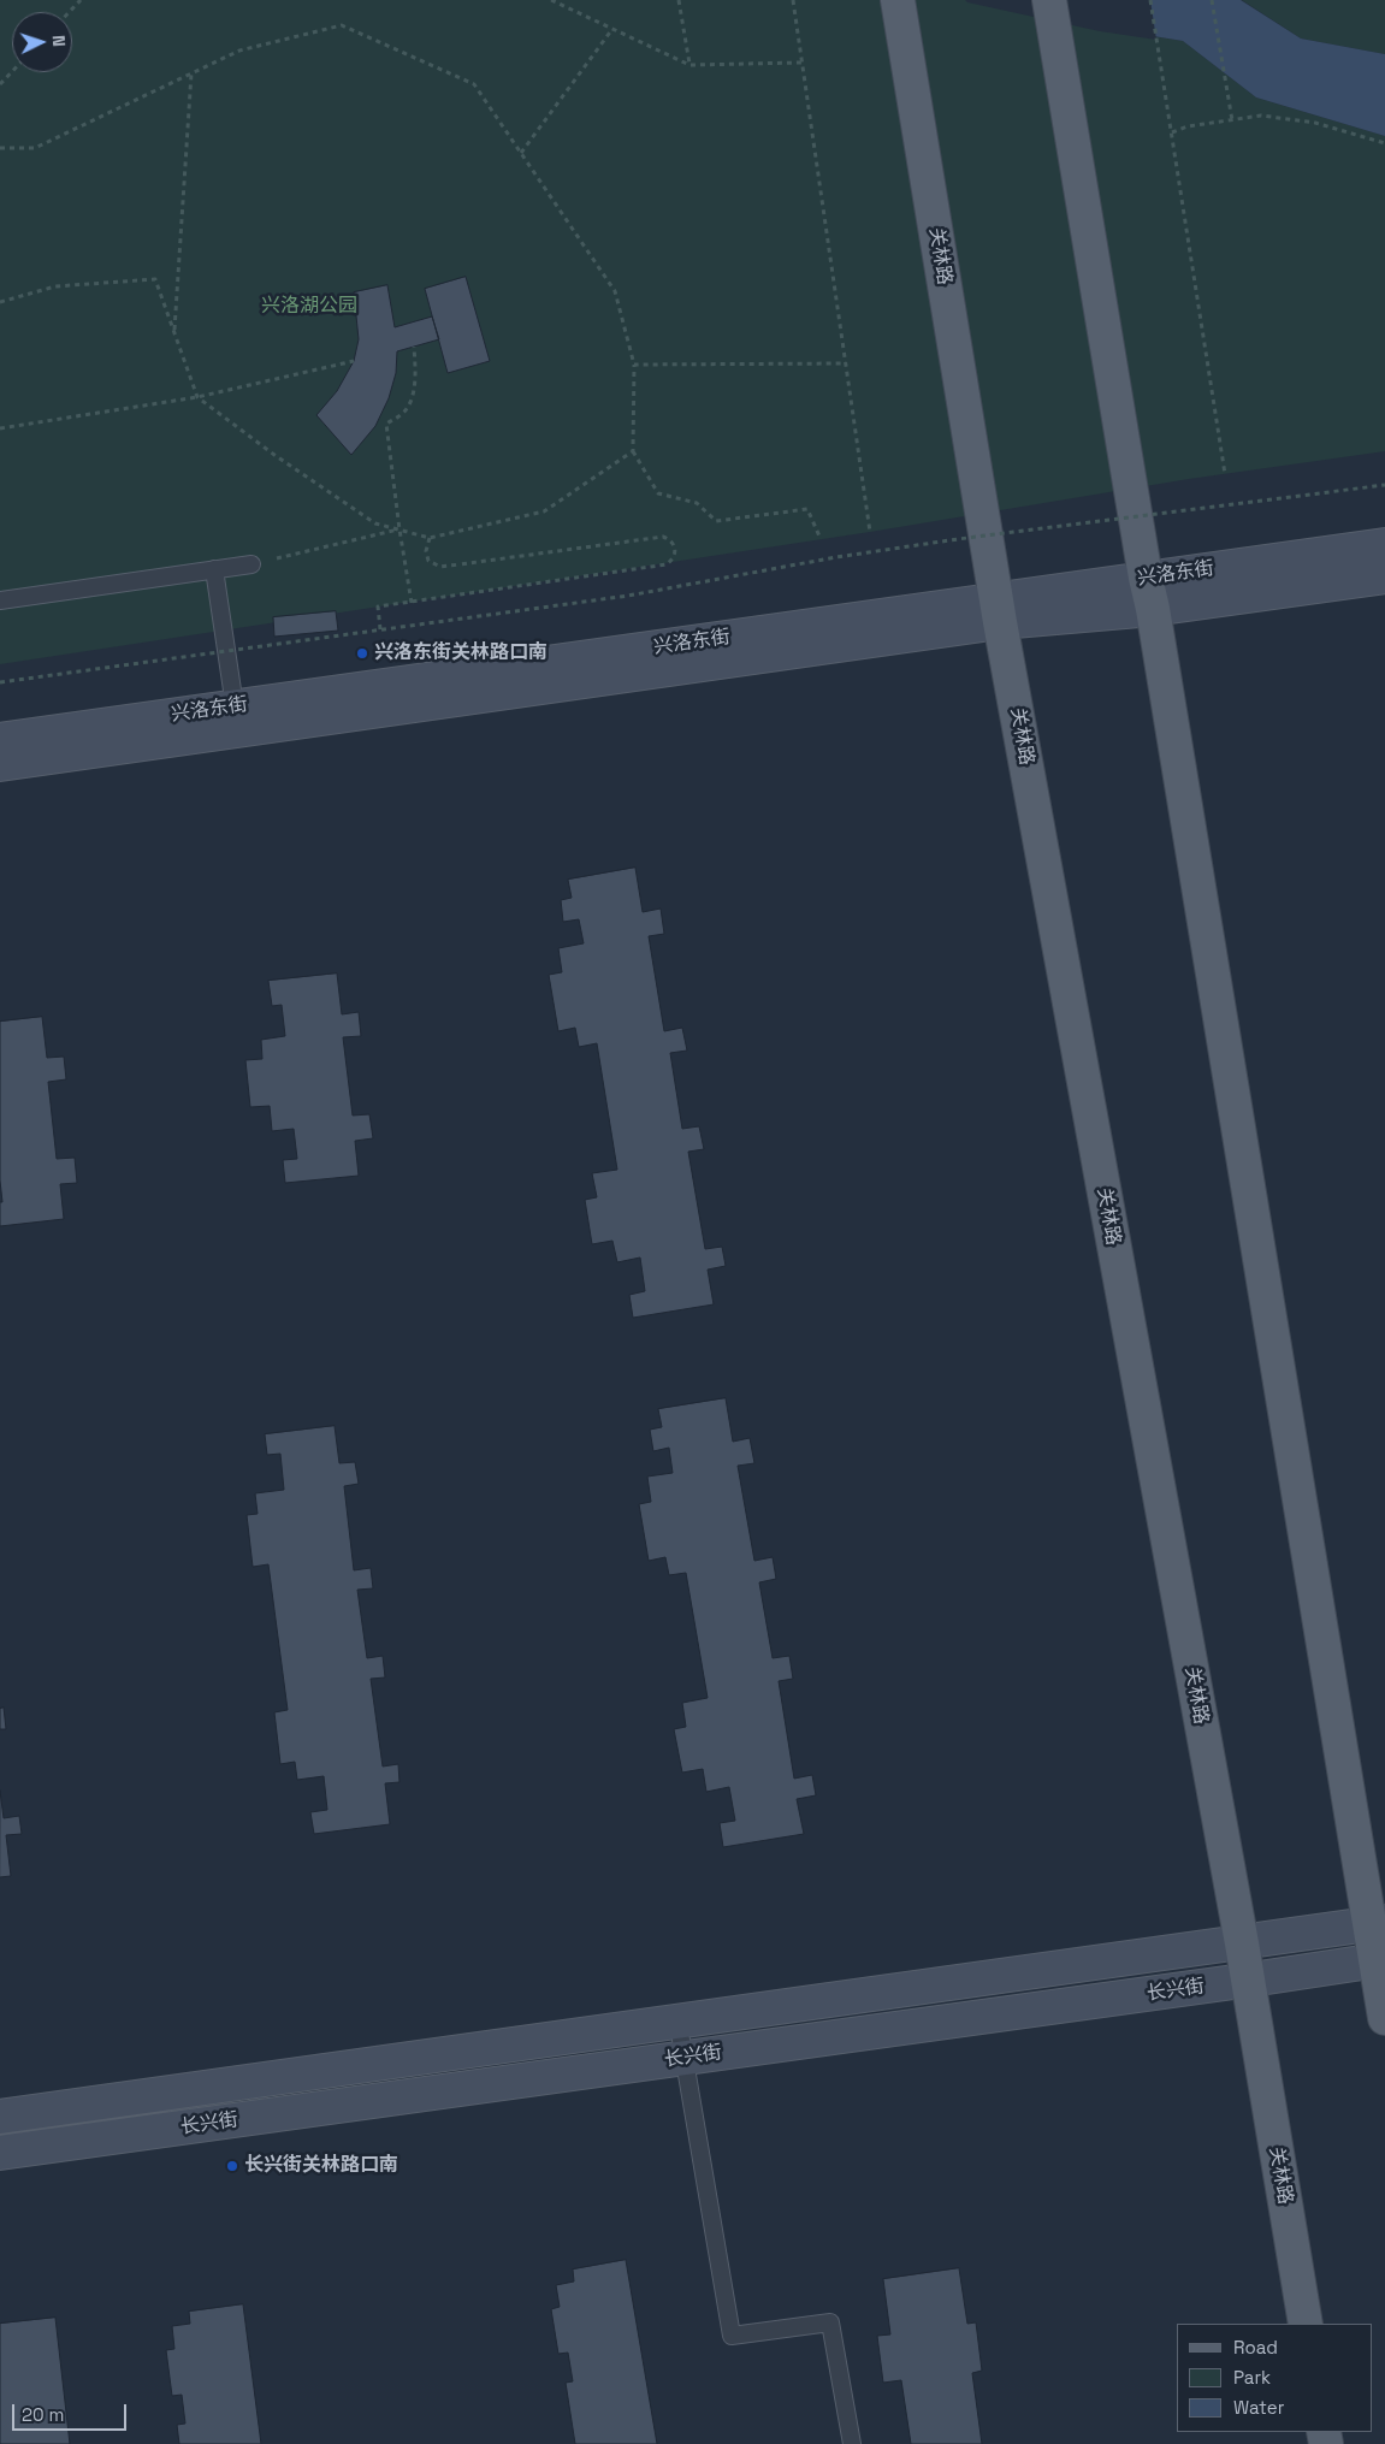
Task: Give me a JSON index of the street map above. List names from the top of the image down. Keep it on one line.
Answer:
{"streets":{"main road":["关林路","兴洛东街","长兴街"]},"crossings":[["关林路","兴洛东街"],["关林路","长兴街"]],"parks":["兴洛湖公园"],"places":["兴洛东街关林路口南","长兴街关林路口南"],"legend":["Road","Park","Water"],"scale_bar":"20 m","north":"right"}
